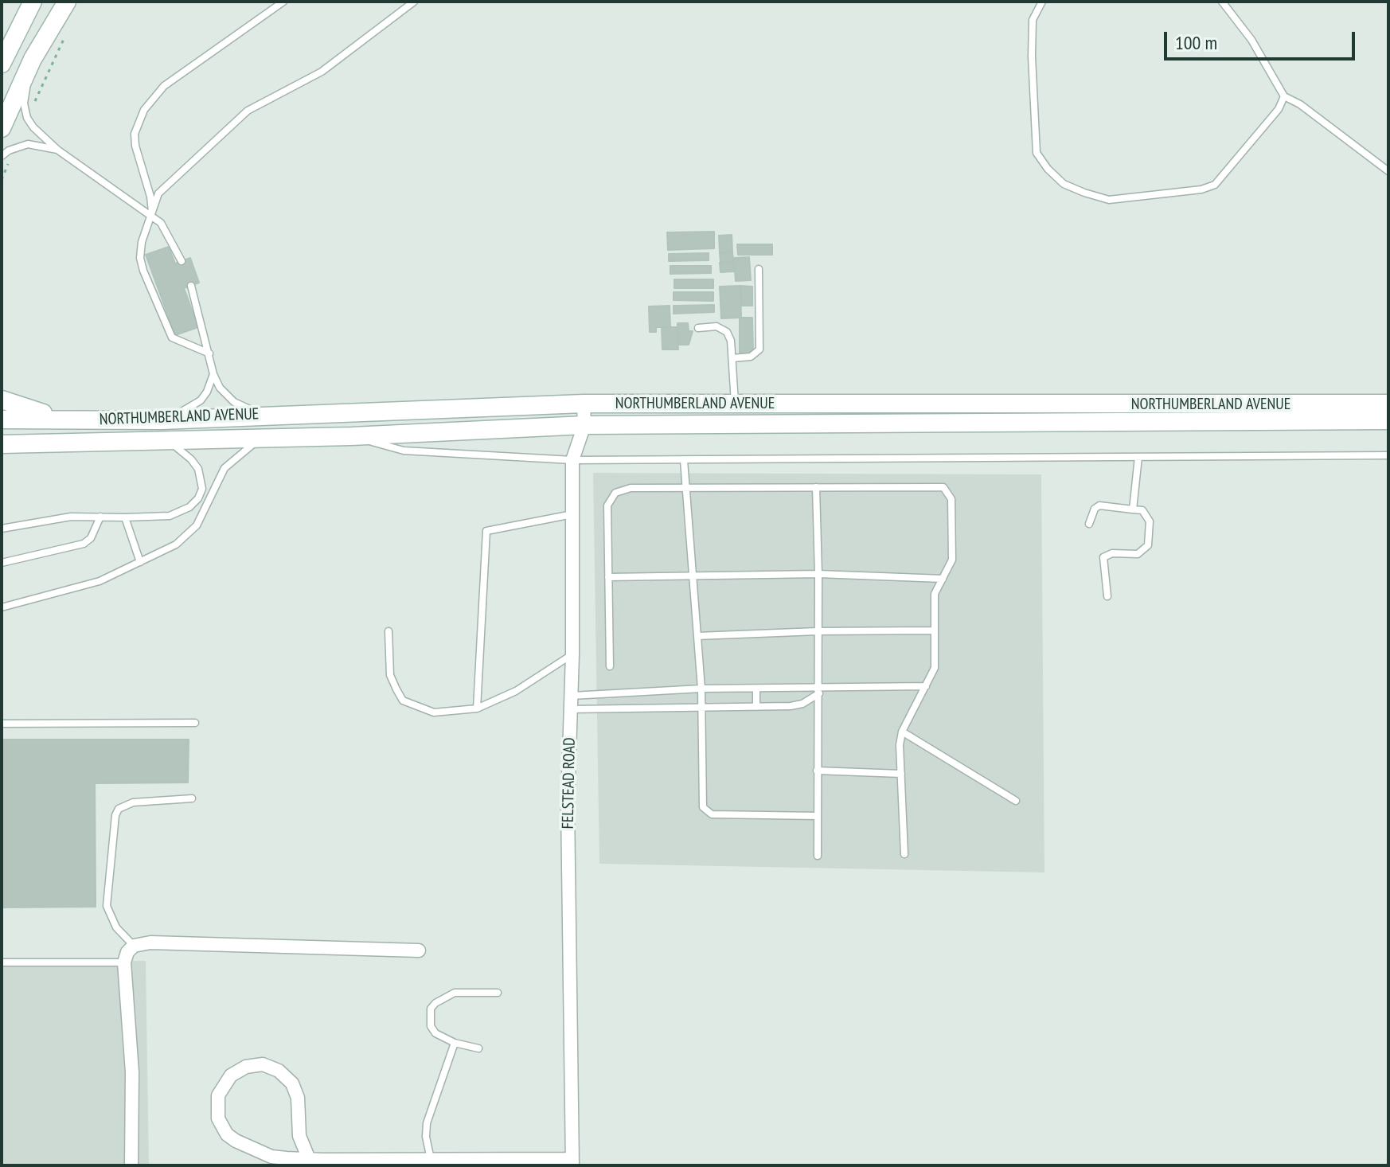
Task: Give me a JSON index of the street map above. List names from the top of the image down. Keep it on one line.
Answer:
{"streets":{"main road":["NORTHUMBERLAND AVENUE"],"street":["FELSTEAD ROAD"]},"crossings":[["NORTHUMBERLAND AVENUE","FELSTEAD ROAD"]],"scale_bar":"100 m"}
